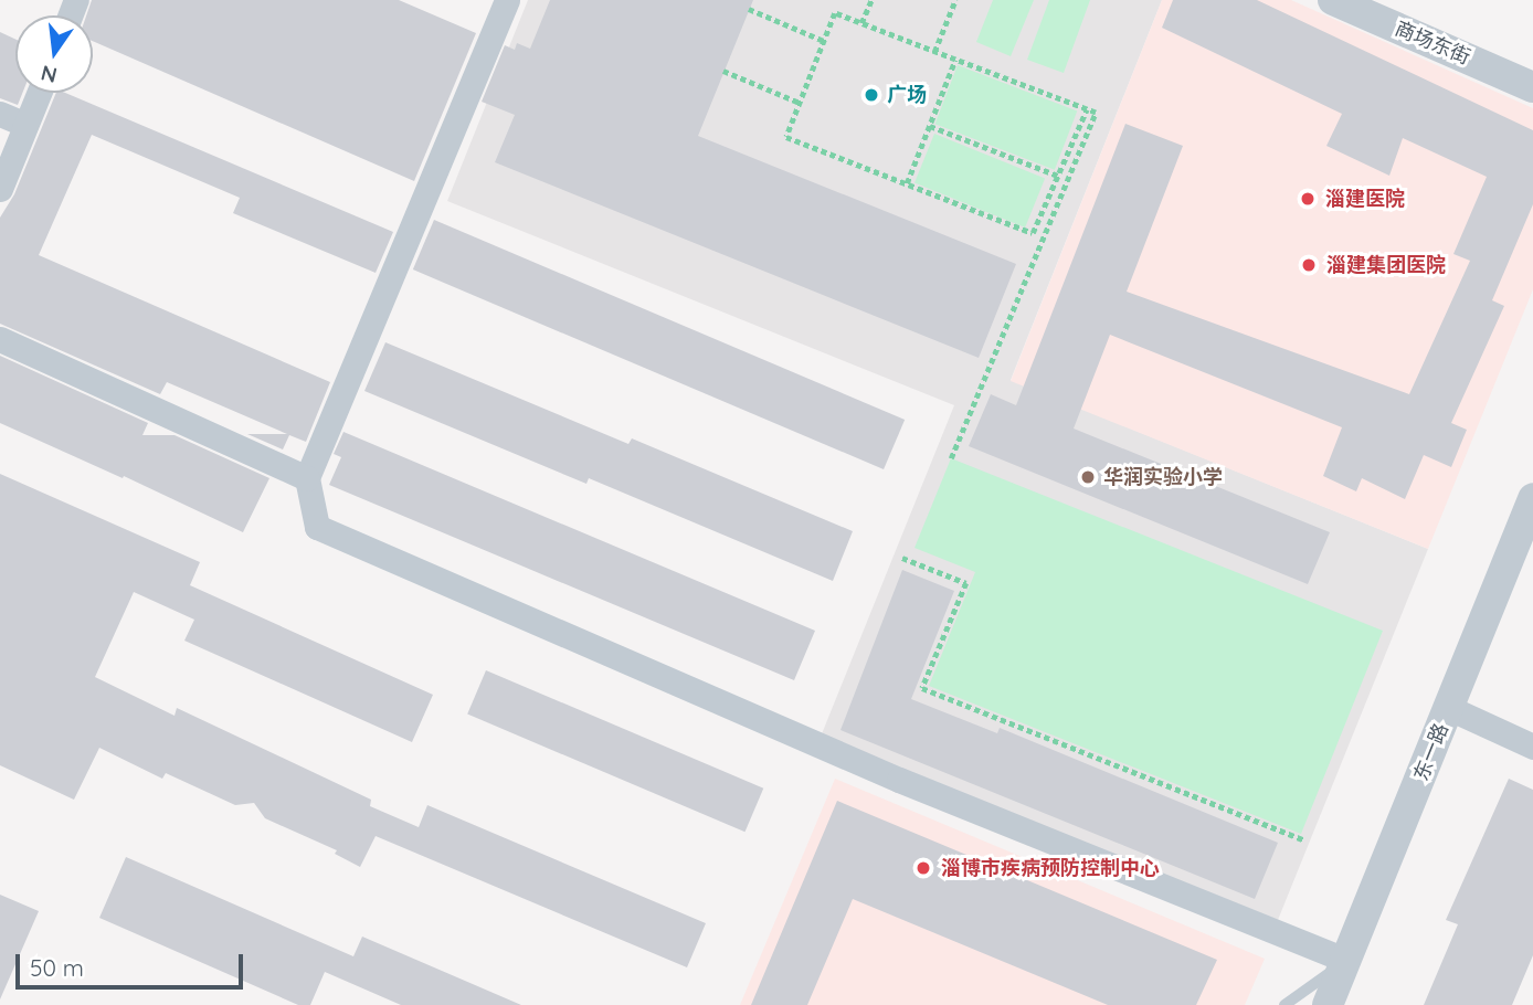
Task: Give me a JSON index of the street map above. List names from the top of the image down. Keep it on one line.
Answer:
{"streets":{"street":["商场东街","东一路"]},"places":["广场","淄建医院","淄建集团医院","华润实验小学","淄博市疾病预防控制中心"],"scale_bar":"50 m","north":"bottom"}
